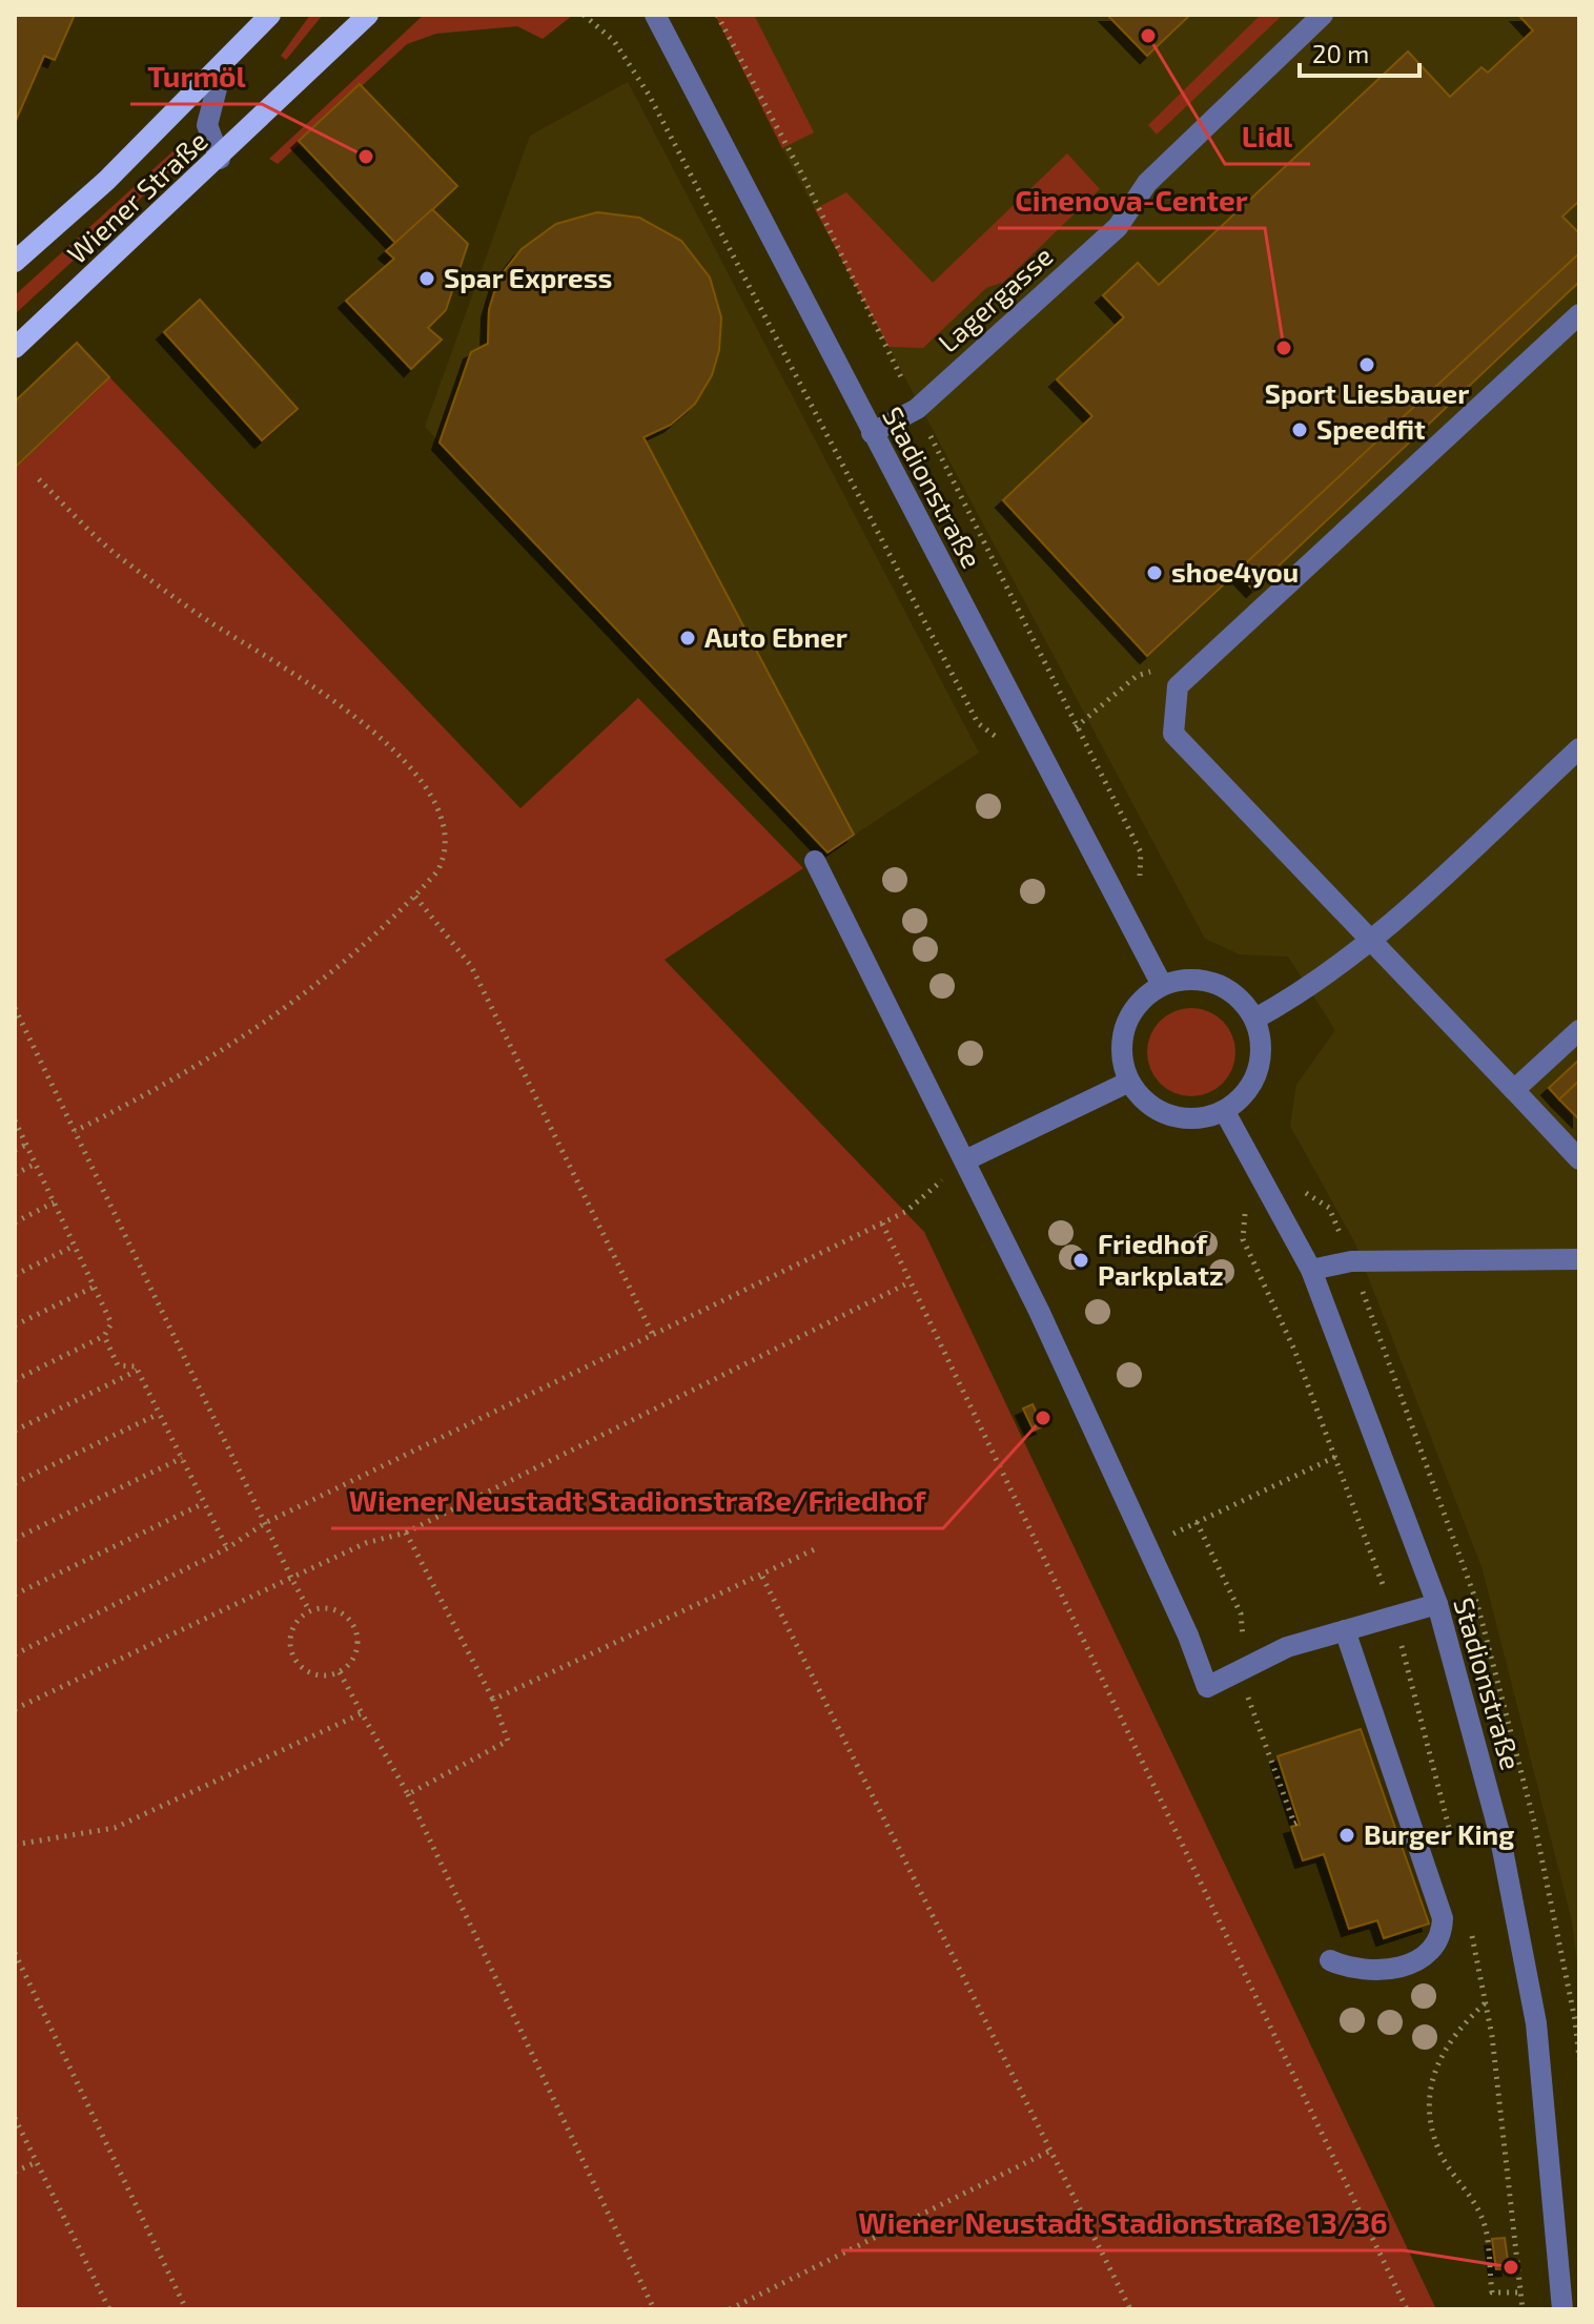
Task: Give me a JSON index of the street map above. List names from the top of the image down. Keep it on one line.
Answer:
{"streets":{"main road":["Wiener Straße"],"street":["Lagergasse","Stadionstraße"]},"crossings":[["Lagergasse","Stadionstraße"]],"places":["Lidl","Turmöl","Spar Express","Cinenova-Center","Sport Liesbauer","Speedfit","shoe4you","Auto Ebner","Friedhof Parkplatz","Wiener Neustadt Stadionstraße/Friedhof","Burger King","Wiener Neustadt Stadionstraße 13/36"],"scale_bar":"20 m"}
